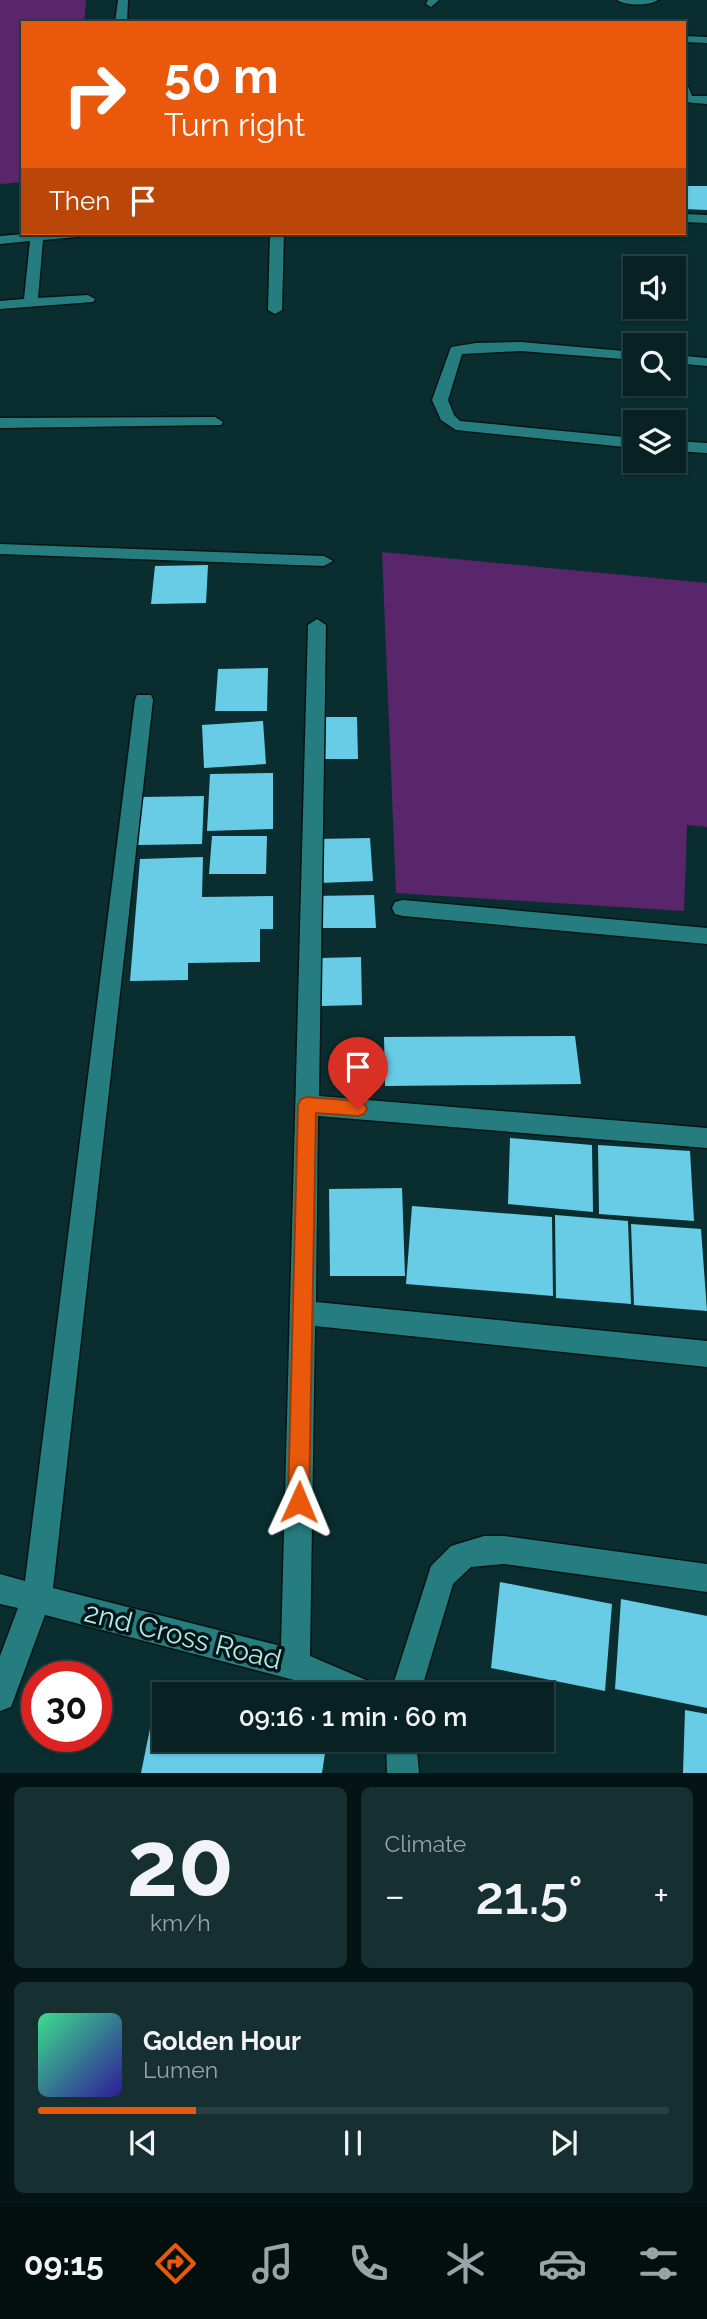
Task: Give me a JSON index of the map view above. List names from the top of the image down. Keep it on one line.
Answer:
{"streets":{"street":["2nd Cross Road"]},"page":{"turn":["50 m","Turn right"],"then":"Then","limit":"30","trip":"09:16 · 1 min · 60 m","tile":[["20","km/h"],"Climate"],"heat":["−","21.5°","+"],"song":["Golden Hour","Lumen"],"tabs":"09:15"}}
